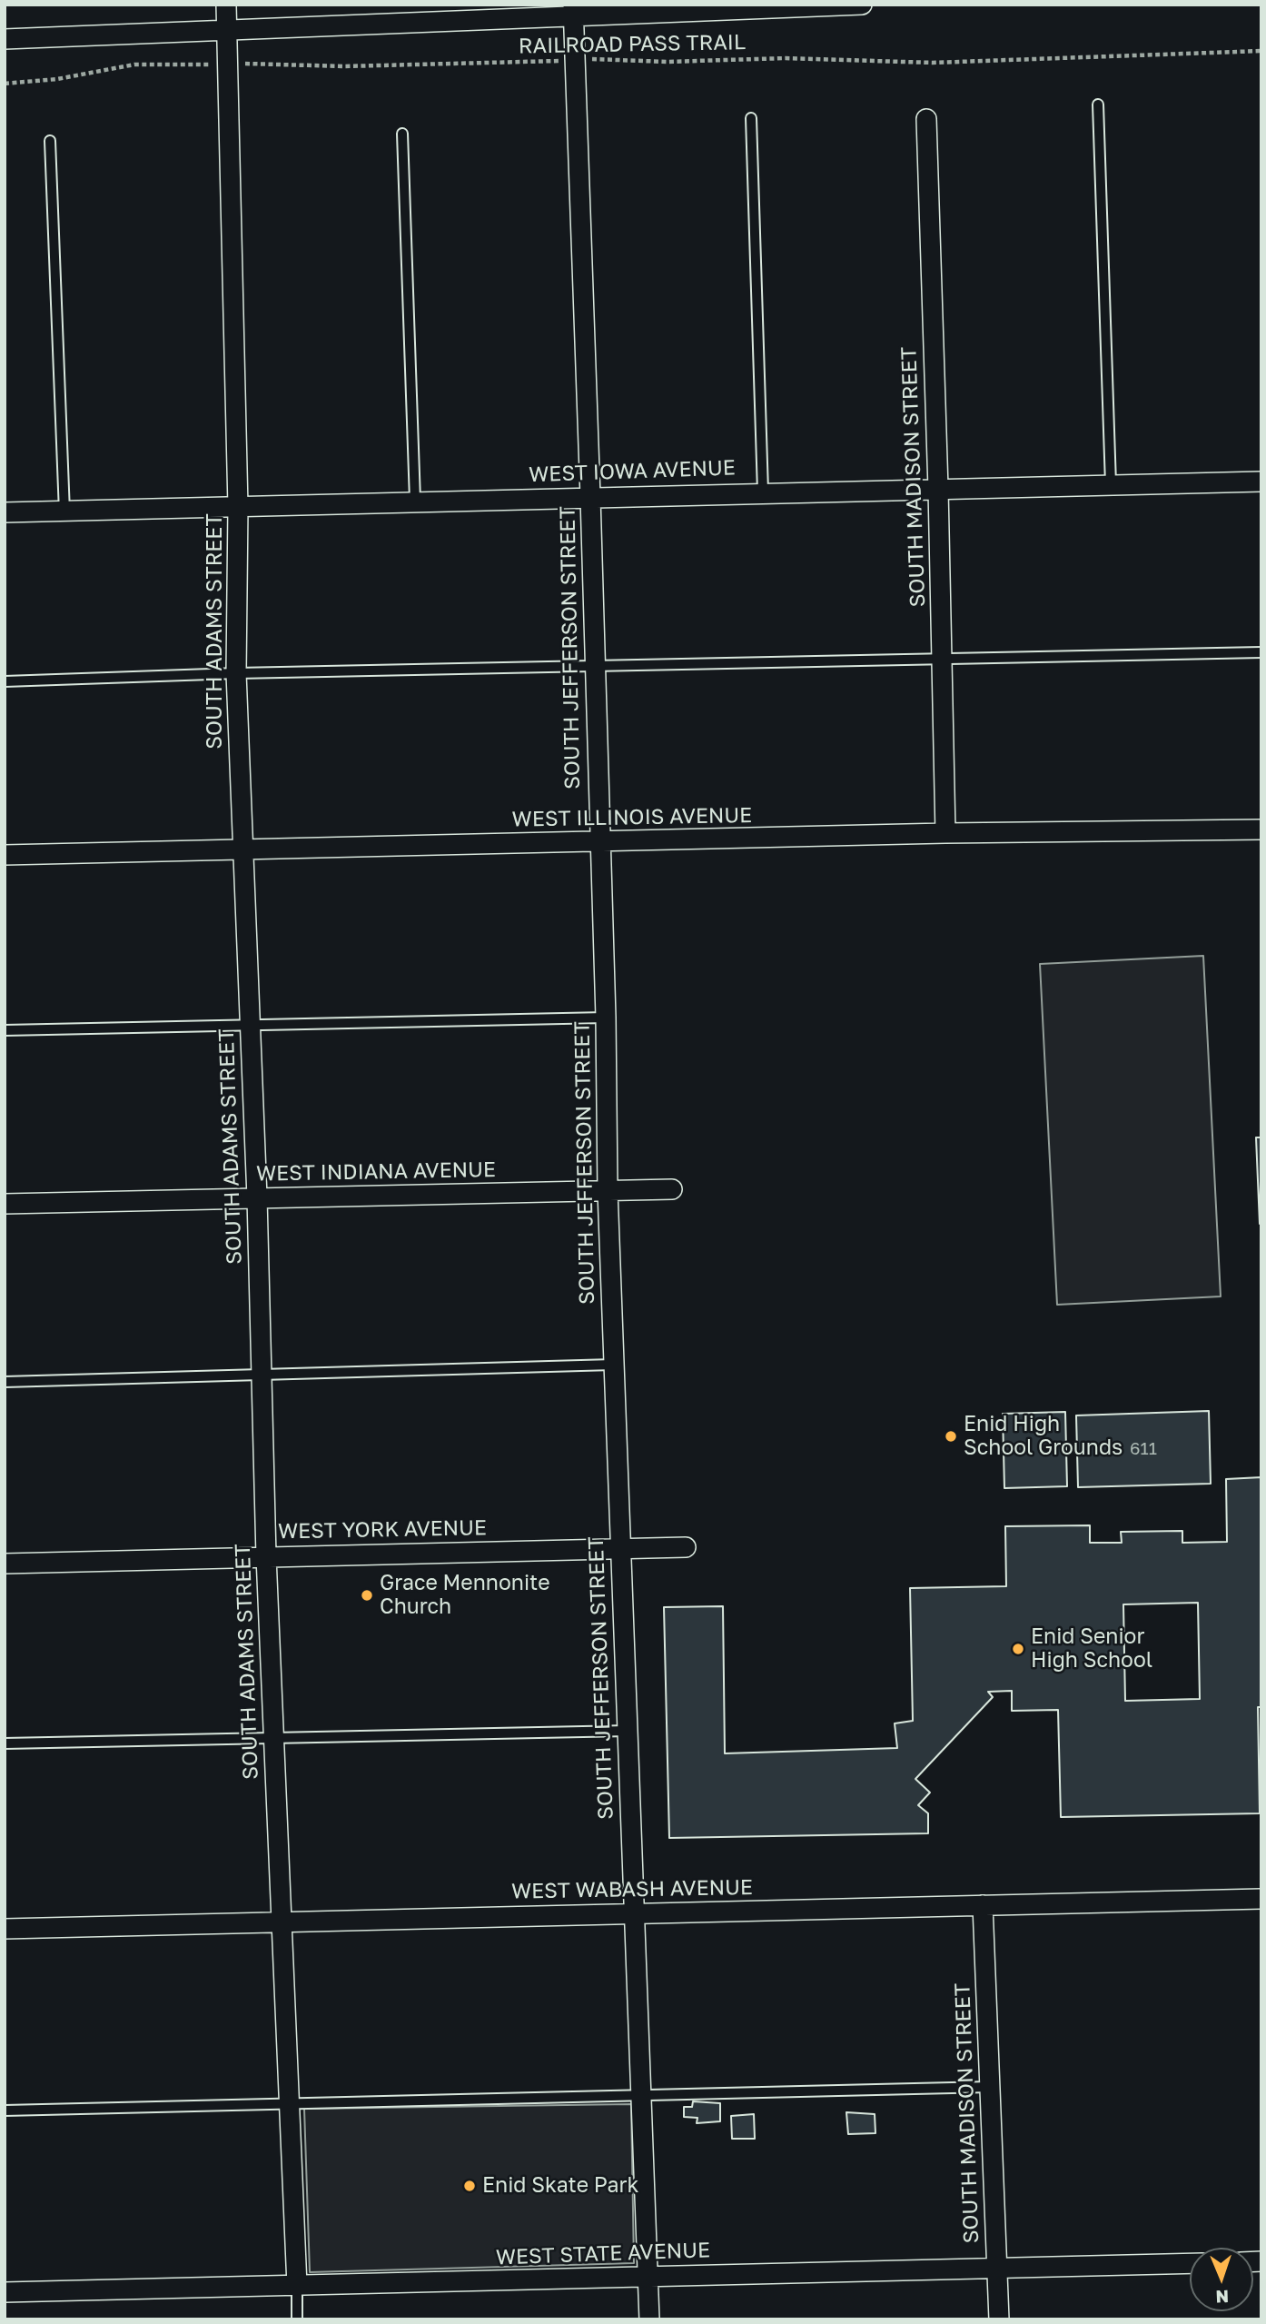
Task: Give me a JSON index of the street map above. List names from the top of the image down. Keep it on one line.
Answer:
{"streets":{"street":["WEST IOWA AVENUE","SOUTH MADISON STREET","SOUTH ADAMS STREET","SOUTH JEFFERSON STREET","WEST ILLINOIS AVENUE","WEST INDIANA AVENUE","WEST YORK AVENUE","WEST WABASH AVENUE","WEST STATE AVENUE"],"path":["RAILROAD PASS TRAIL"]},"crossings":[["RAILROAD PASS TRAIL","SOUTH ADAMS STREET"],["RAILROAD PASS TRAIL","SOUTH JEFFERSON STREET"],["WEST IOWA AVENUE","SOUTH MADISON STREET"],["WEST IOWA AVENUE","SOUTH ADAMS STREET"],["WEST IOWA AVENUE","SOUTH JEFFERSON STREET"],["SOUTH MADISON STREET","WEST ILLINOIS AVENUE"],["SOUTH MADISON STREET","WEST WABASH AVENUE"],["SOUTH MADISON STREET","WEST STATE AVENUE"],["SOUTH ADAMS STREET","WEST ILLINOIS AVENUE"],["SOUTH ADAMS STREET","WEST INDIANA AVENUE"],["SOUTH ADAMS STREET","WEST YORK AVENUE"],["SOUTH ADAMS STREET","WEST WABASH AVENUE"],["SOUTH ADAMS STREET","WEST STATE AVENUE"],["SOUTH JEFFERSON STREET","WEST ILLINOIS AVENUE"],["SOUTH JEFFERSON STREET","WEST INDIANA AVENUE"],["SOUTH JEFFERSON STREET","WEST YORK AVENUE"],["SOUTH JEFFERSON STREET","WEST WABASH AVENUE"],["SOUTH JEFFERSON STREET","WEST STATE AVENUE"]],"places":["Enid High School Grounds","Grace Mennonite Church","Enid Senior High School","Enid Skate Park"],"house_numbers":["611"],"north":"bottom"}
